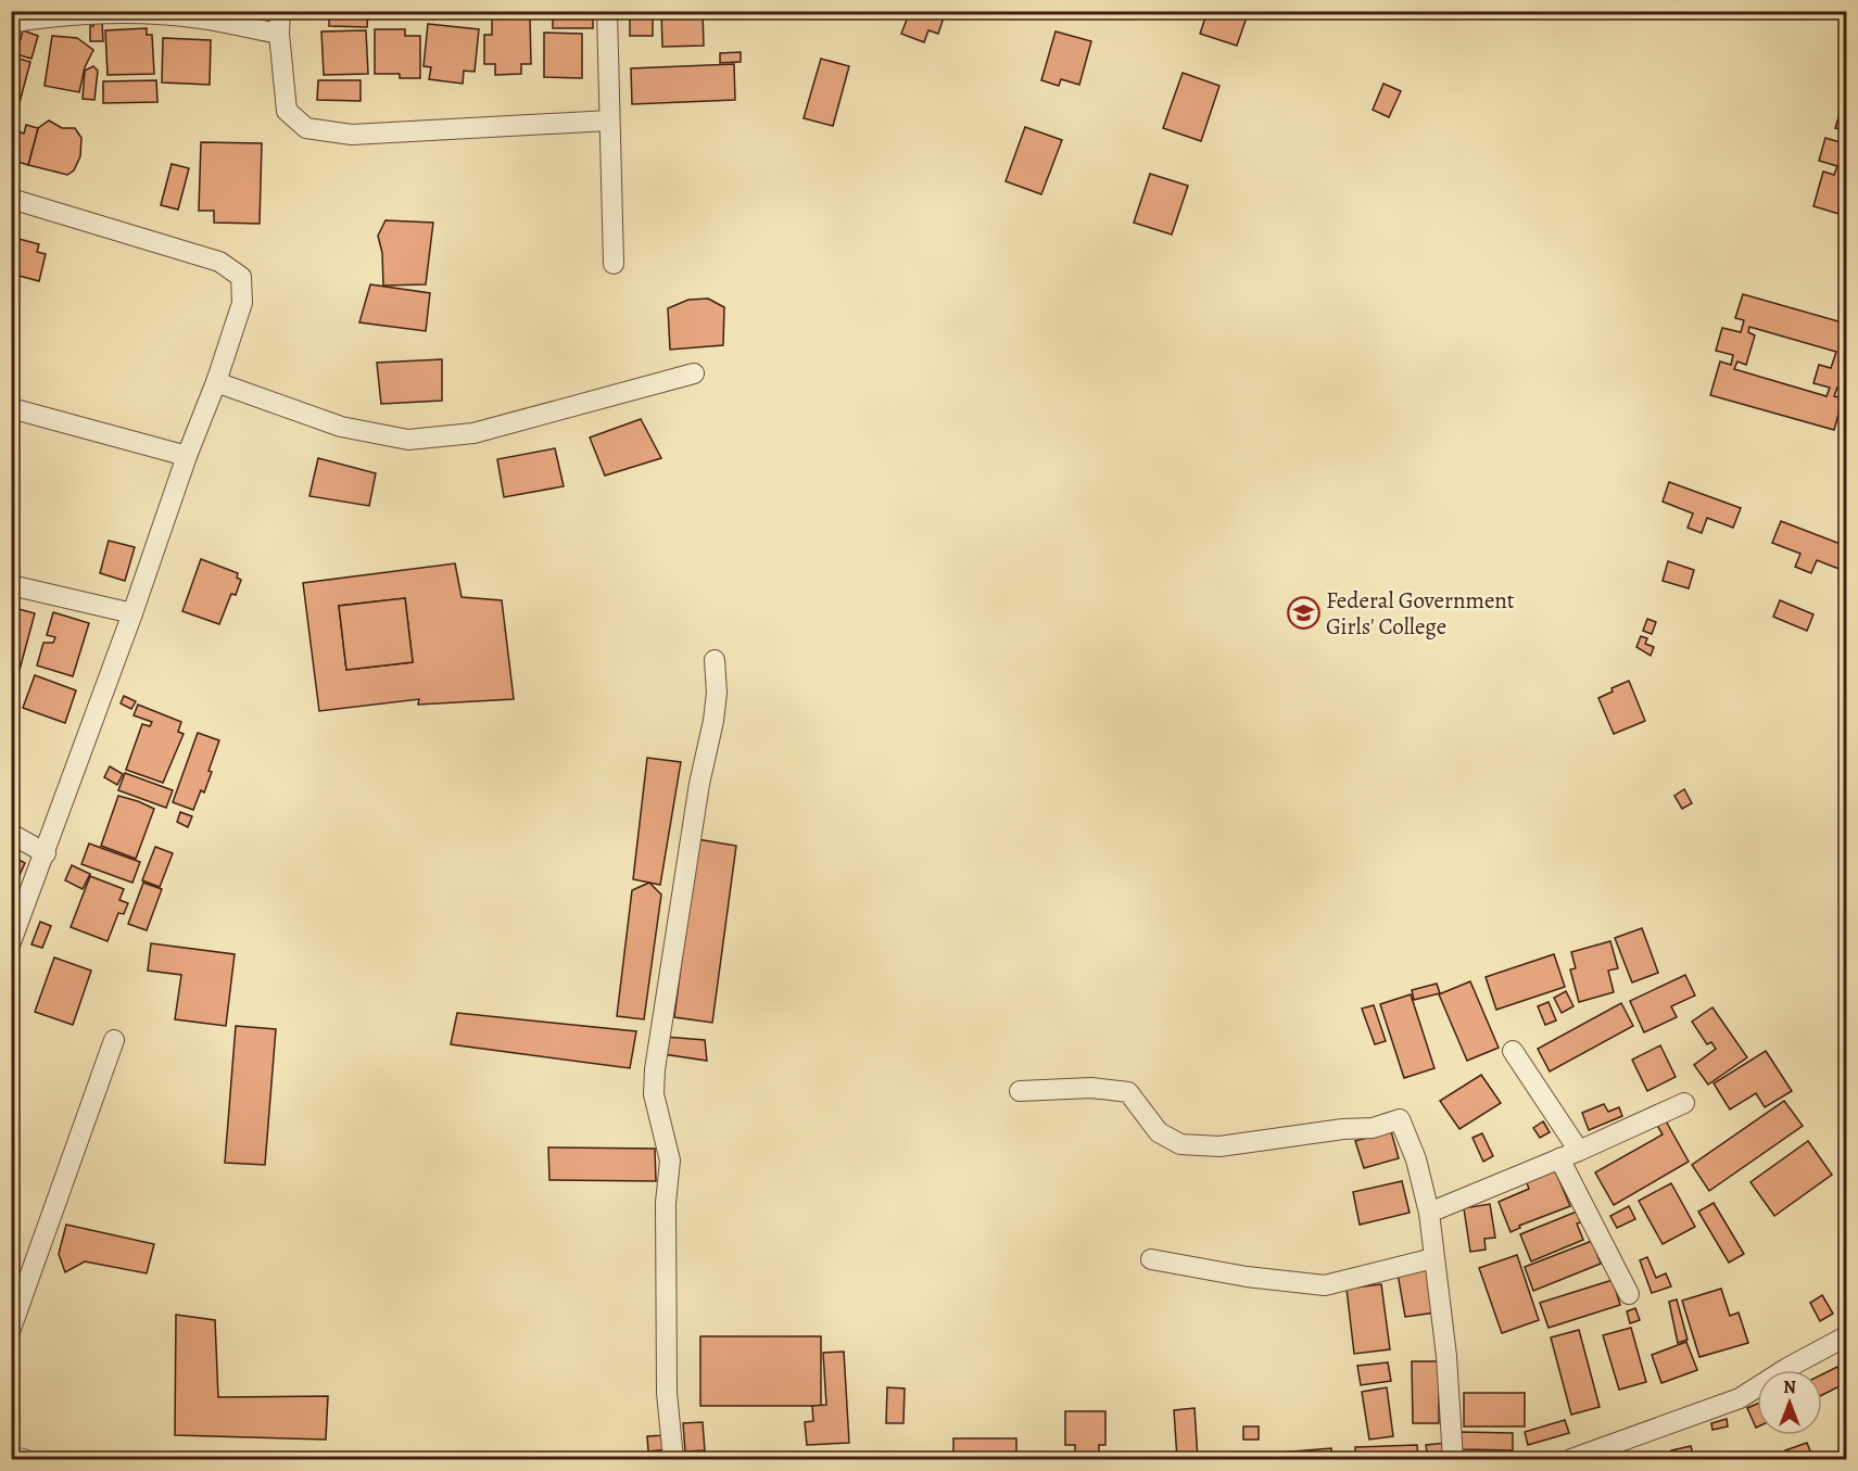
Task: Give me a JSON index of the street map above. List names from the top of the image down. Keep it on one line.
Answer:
{"places":{"school or university":["Federal Government Girls' College"]},"north":"top"}
